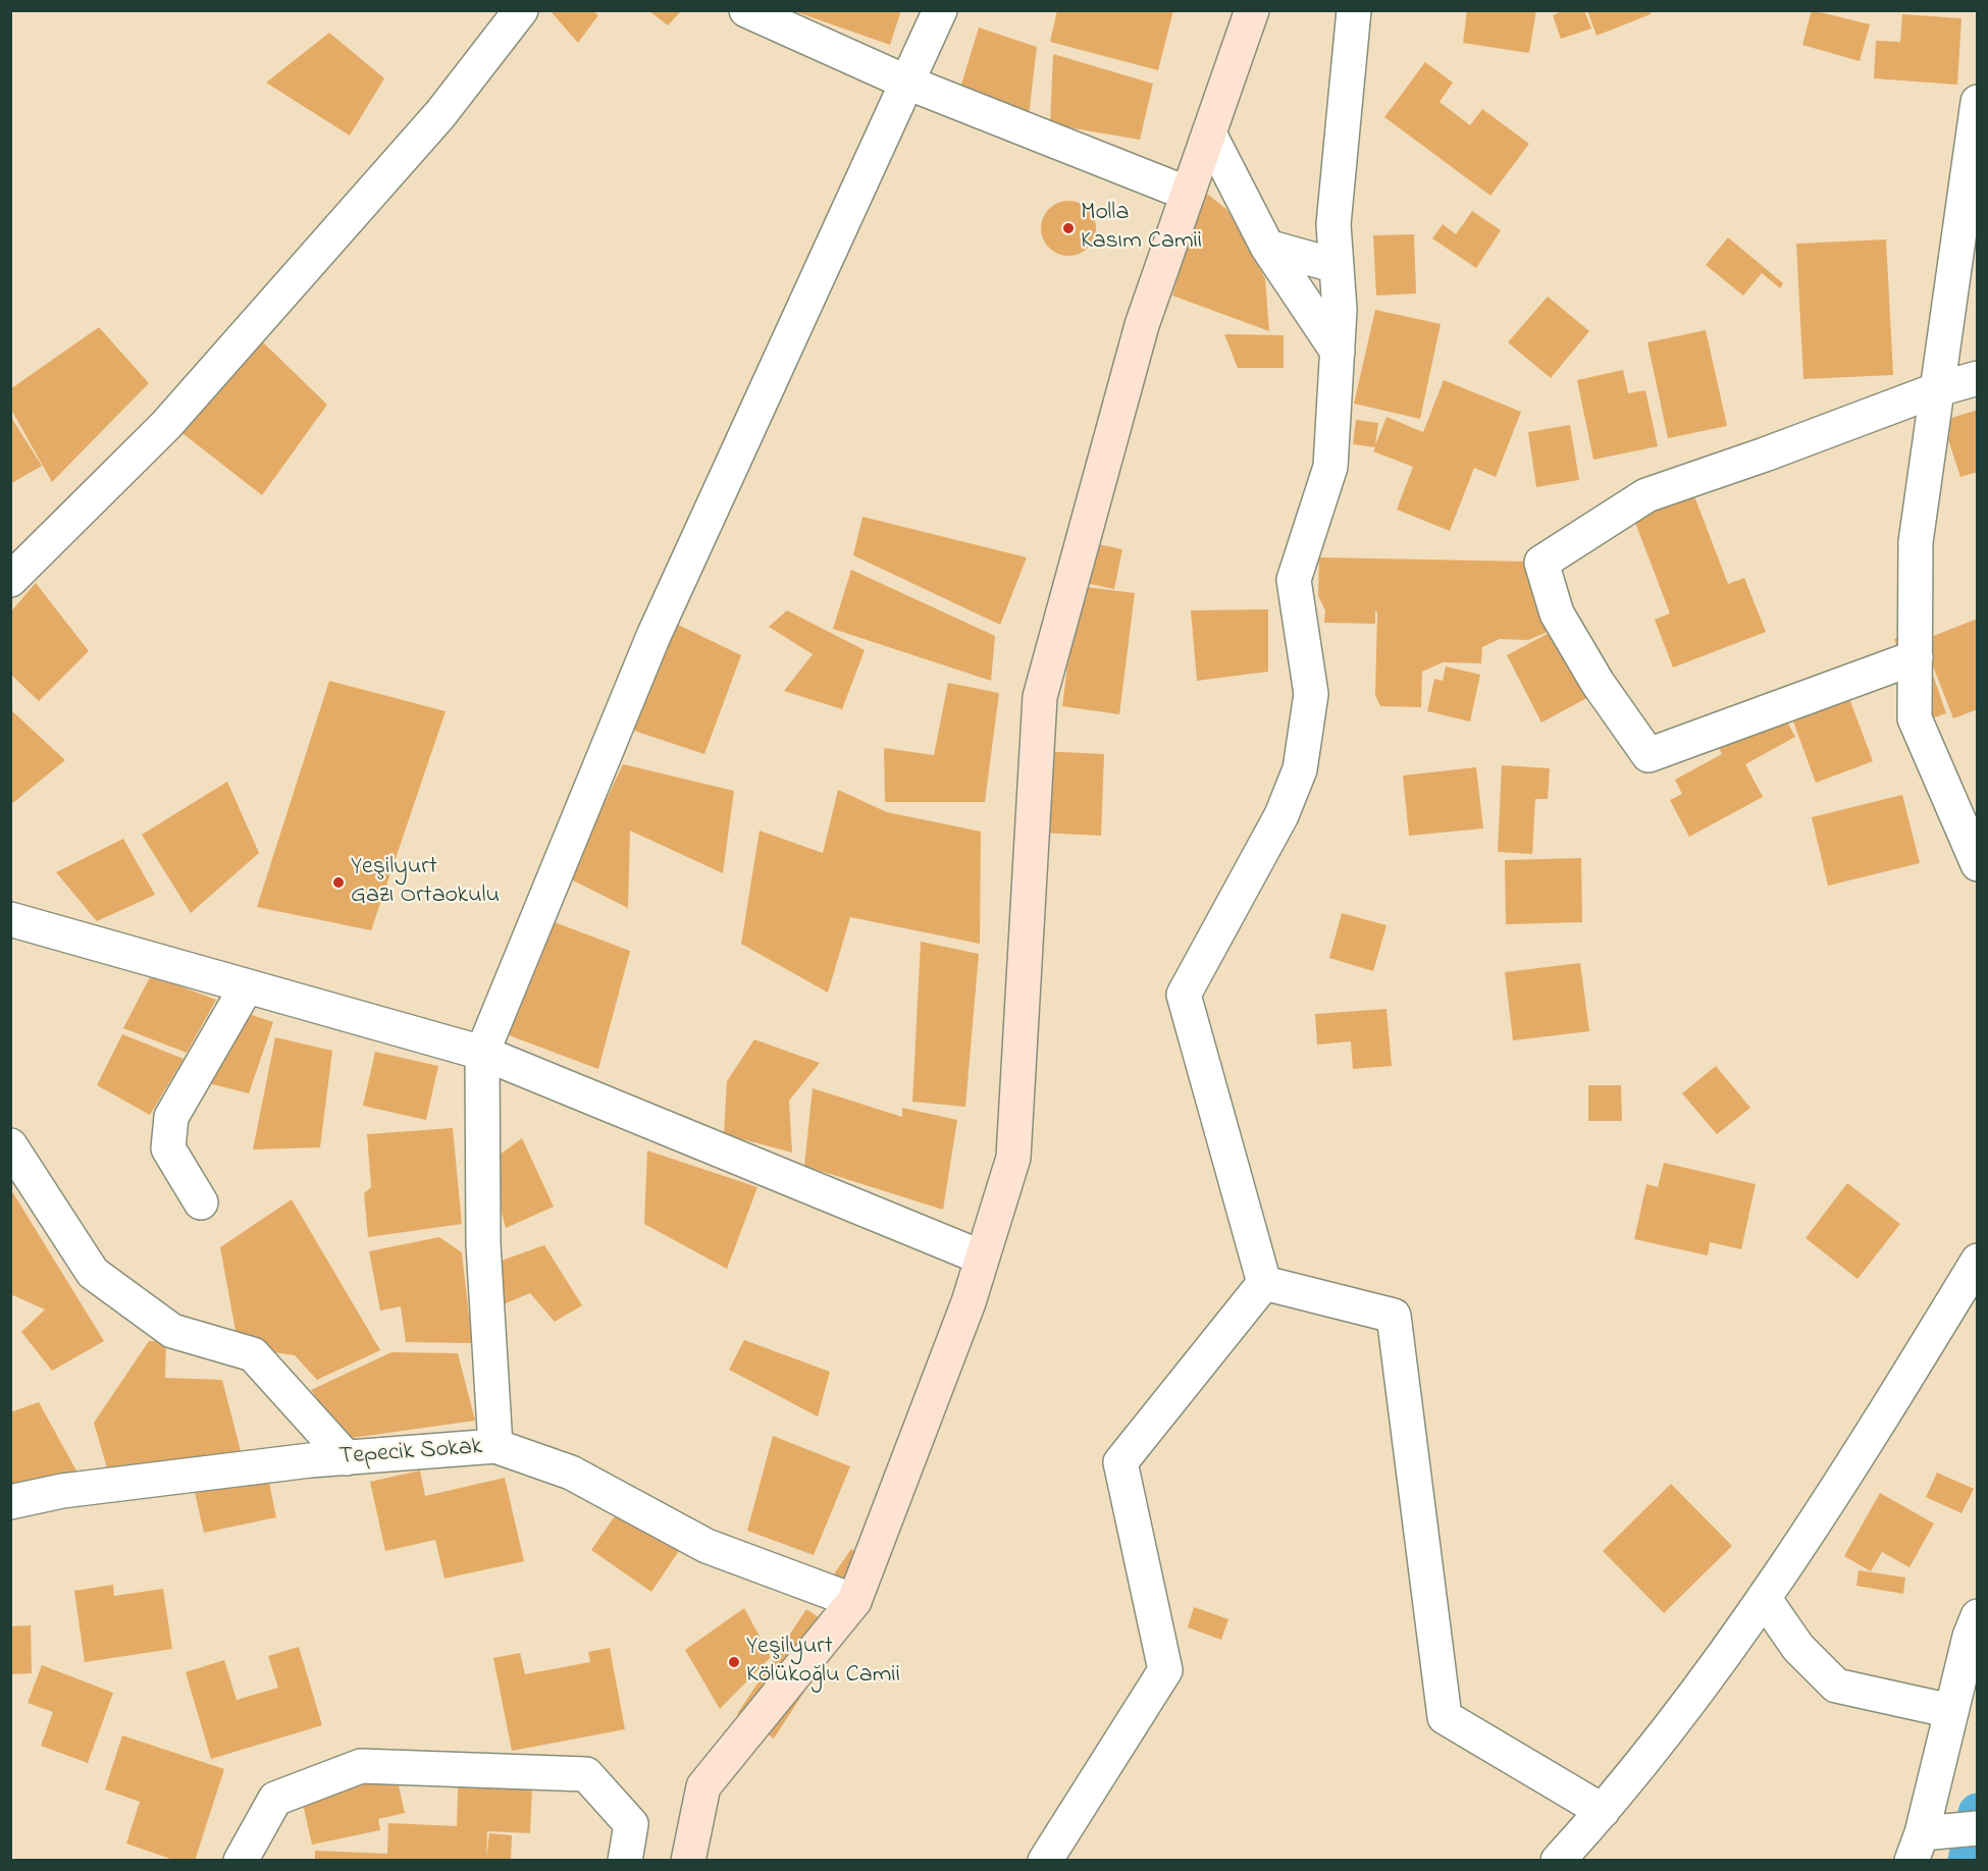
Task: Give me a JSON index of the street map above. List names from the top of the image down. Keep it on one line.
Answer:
{"streets":{"street":["Tepecik Sokak"]},"places":["Molla Kasım Camii","Yeşilyurt Gazı Ortaokulu","Yeşilyurt Kölükoğlu Camii"]}
